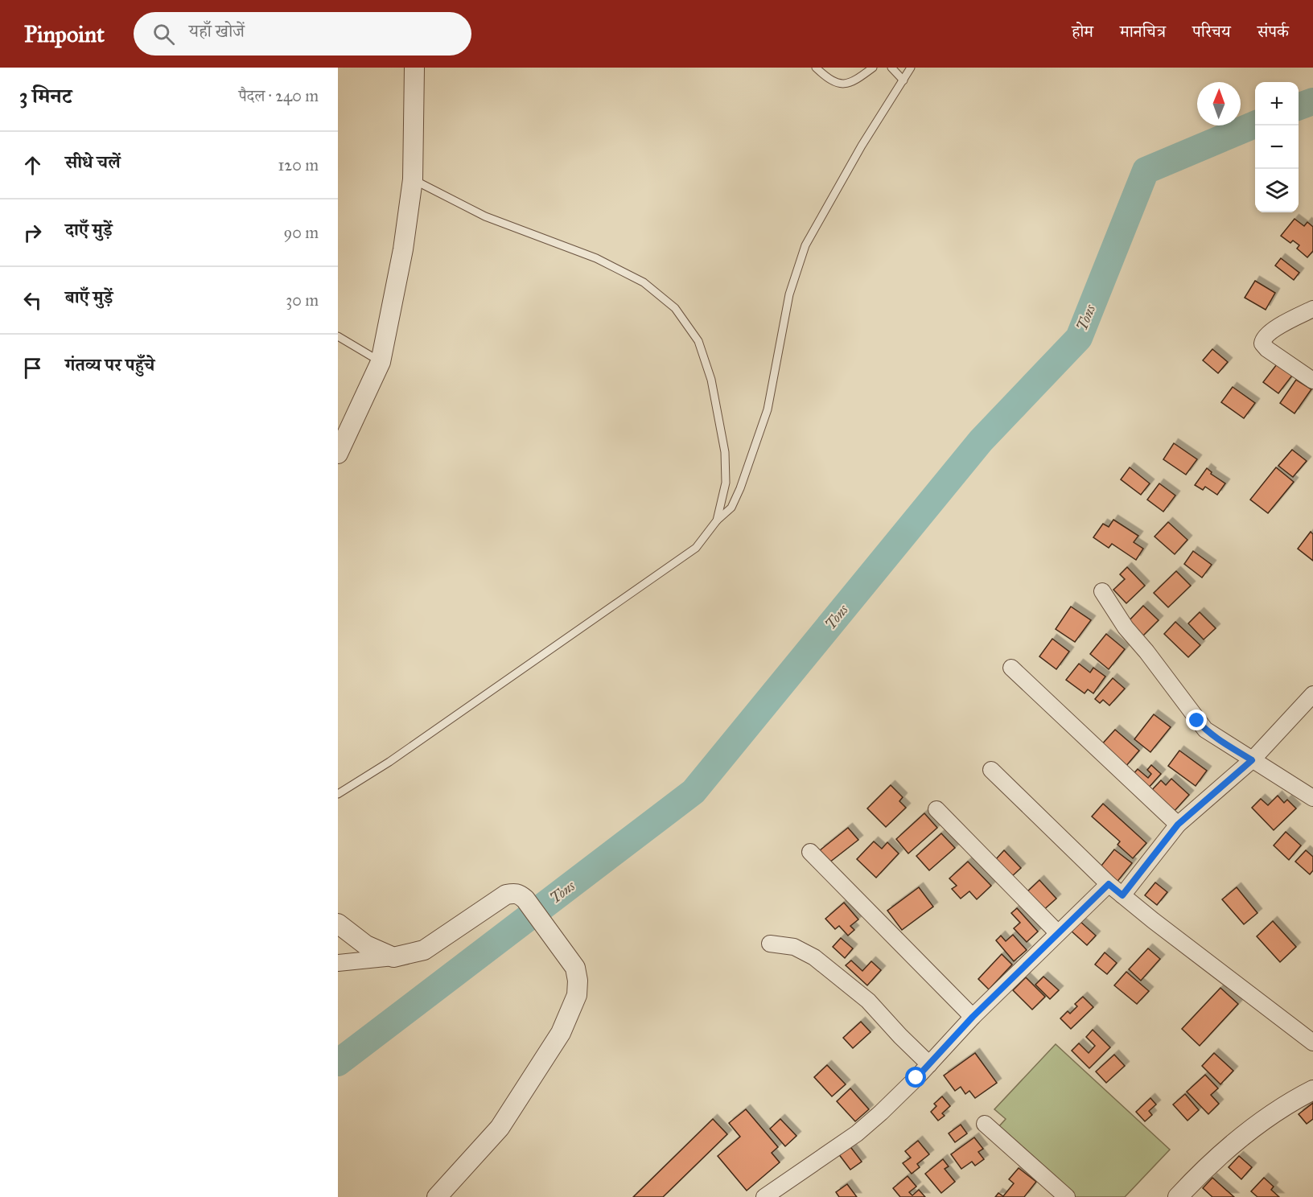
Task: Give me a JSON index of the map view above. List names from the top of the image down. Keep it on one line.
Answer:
{"water":["Tons"],"north":"top","page":{"header":"Pinpoint","search":"यहाँ खोजें","nav":["होम","मानचित्र","परिचय","संपर्क"],"heading":["3 मिनट","पैदल · 240 m"],"map_buttons":["+","−"],"list":[["सीधे चलें","120 m"],["दाएँ मुड़ें","90 m"],["बाएँ मुड़ें","30 m"],"गंतव्य पर पहुँचे"]}}
